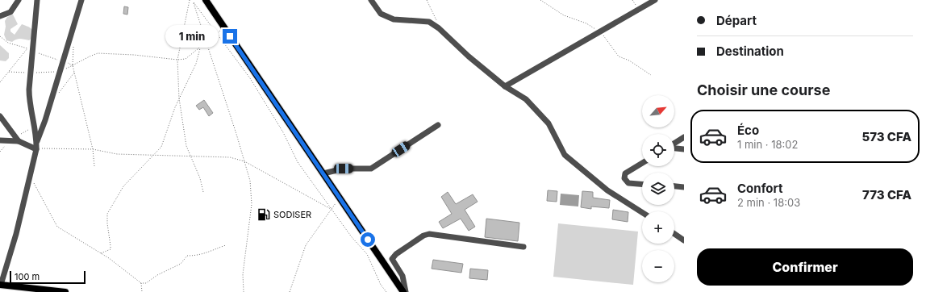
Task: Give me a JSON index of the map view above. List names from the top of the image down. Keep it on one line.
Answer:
{"places":{"fuel station":["SODISER"]},"scale_bar":"100 m","north":"top right","page":{"banner":["Départ","Destination"],"bubble":"1 min","heading":"Choisir une course","map_buttons":["+","−"],"list":[{"name":"Éco","note":"1 min · 18:02","value":"573 CFA"},{"name":"Confort","note":"2 min · 18:03","value":"773 CFA"}],"buttons":"Confirmer","scale":"100 m"}}
